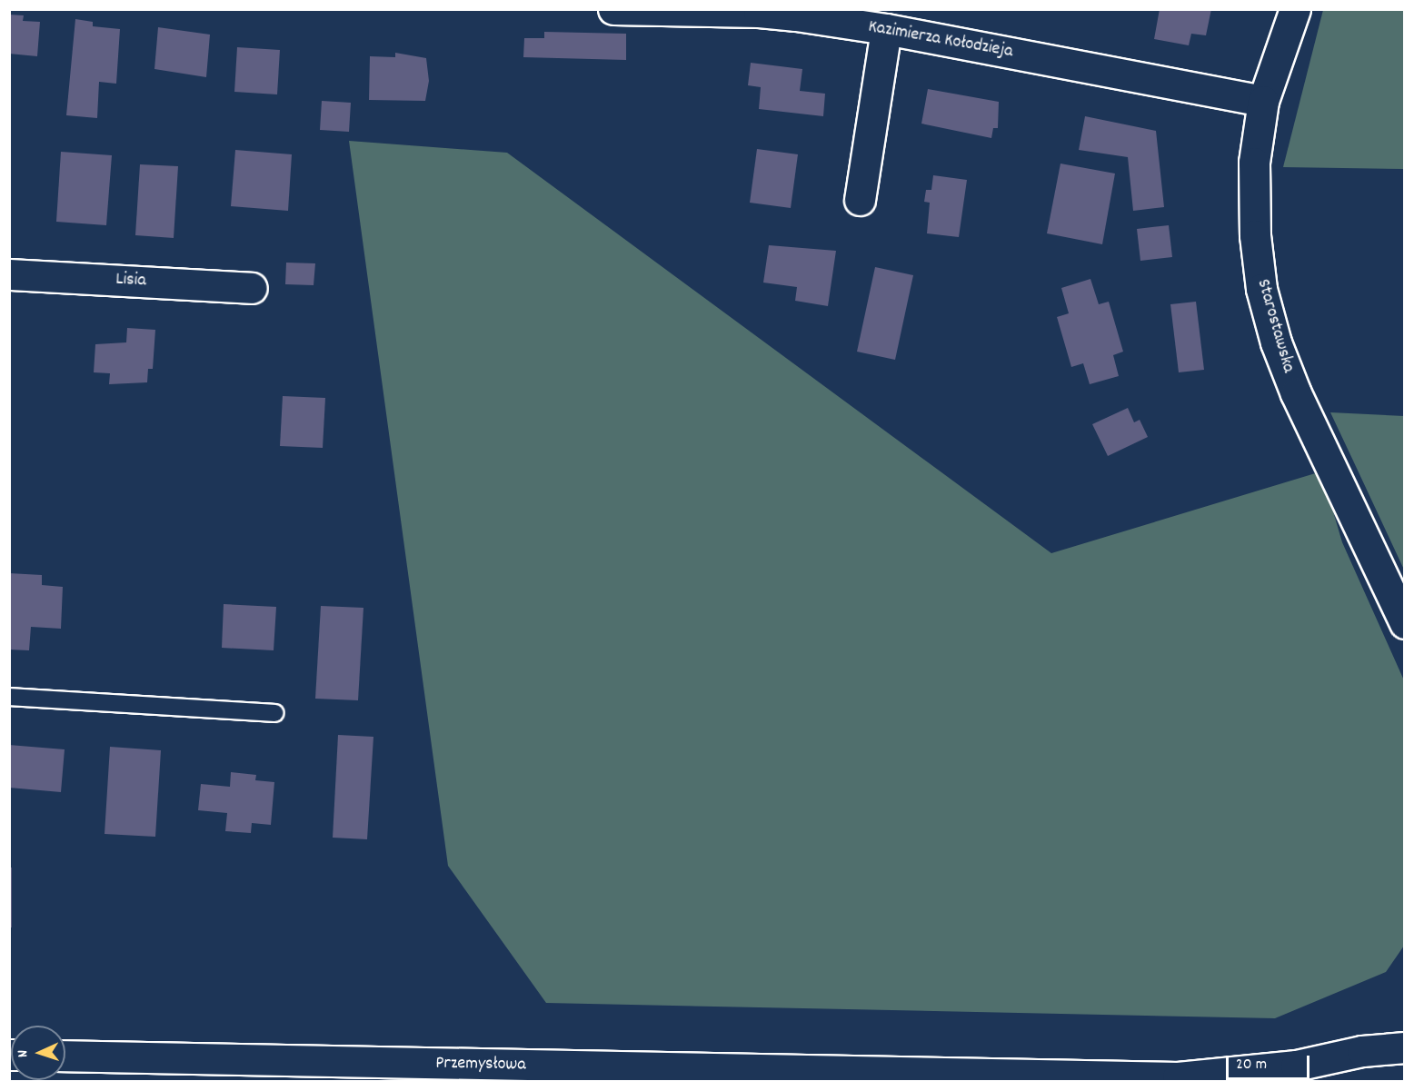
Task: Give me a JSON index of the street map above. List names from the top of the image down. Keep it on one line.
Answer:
{"streets":{"street":["Kazimierza Kołodzieja","Lisia","Starostawska","Przemysłowa"]},"crossings":[["Kazimierza Kołodzieja","Starostawska"]],"scale_bar":"20 m","north":"left"}
